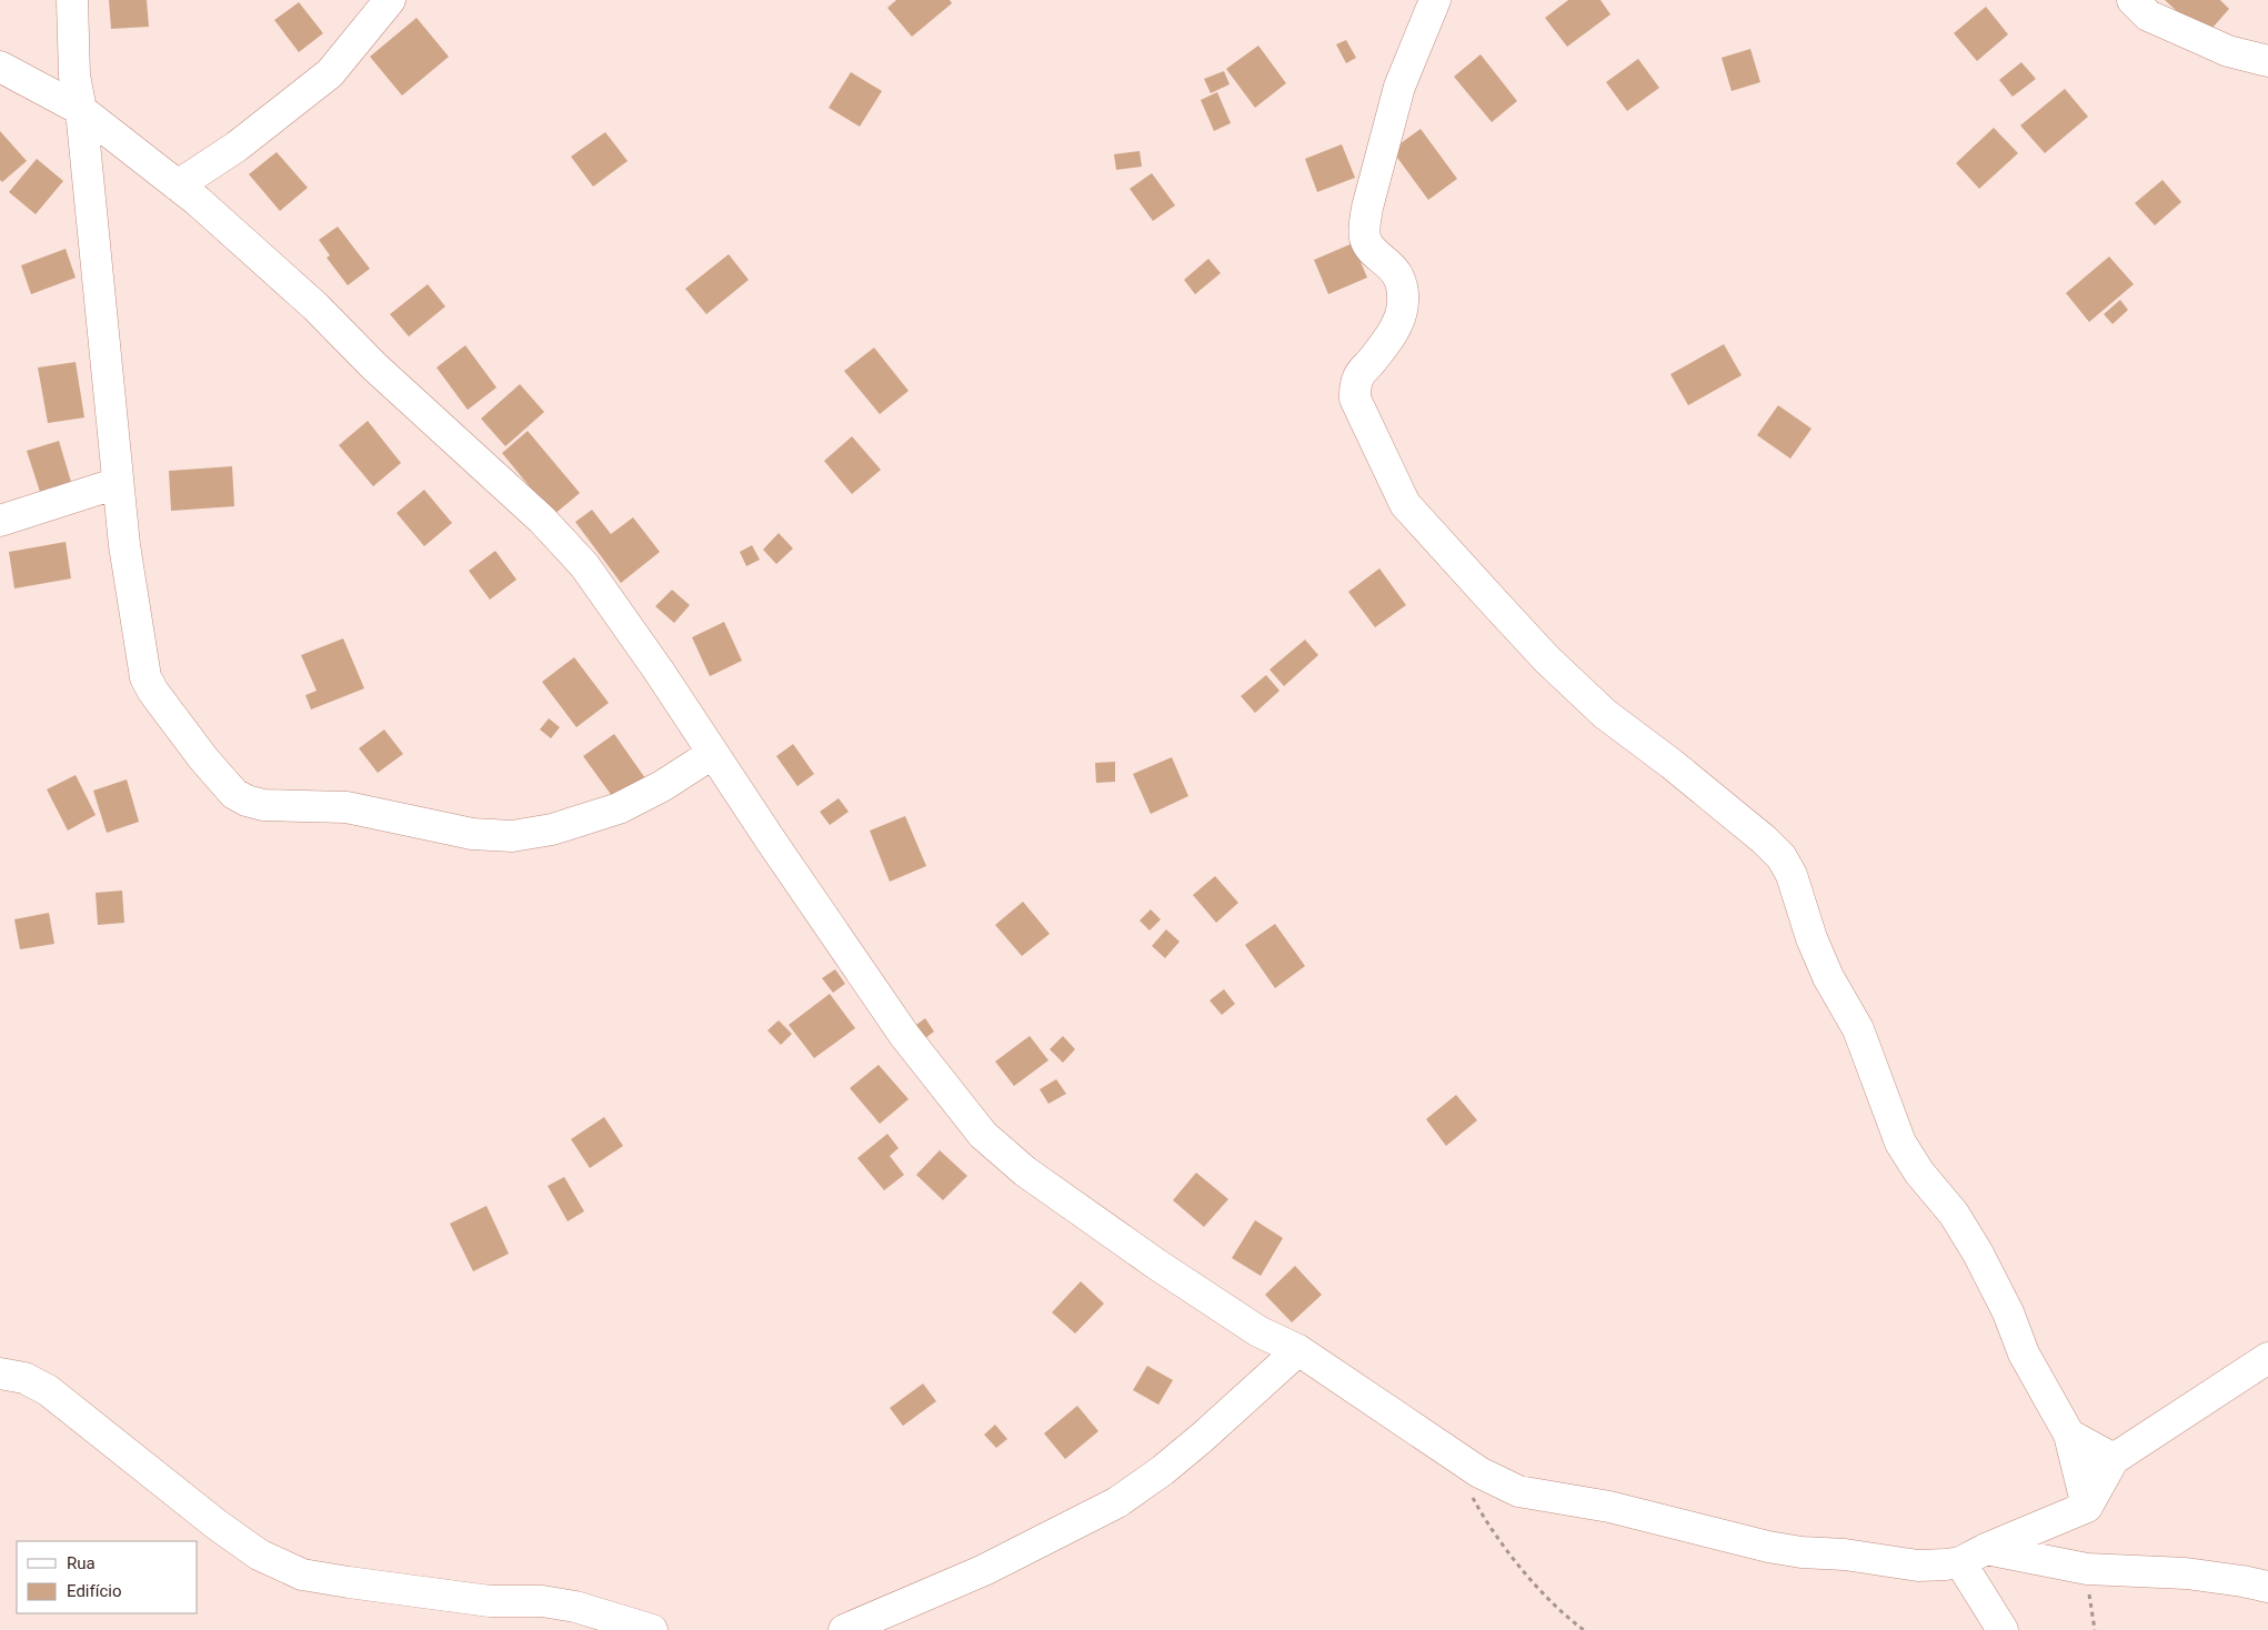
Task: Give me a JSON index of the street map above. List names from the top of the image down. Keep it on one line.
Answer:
{"legend":["Rua","Edifício"]}
